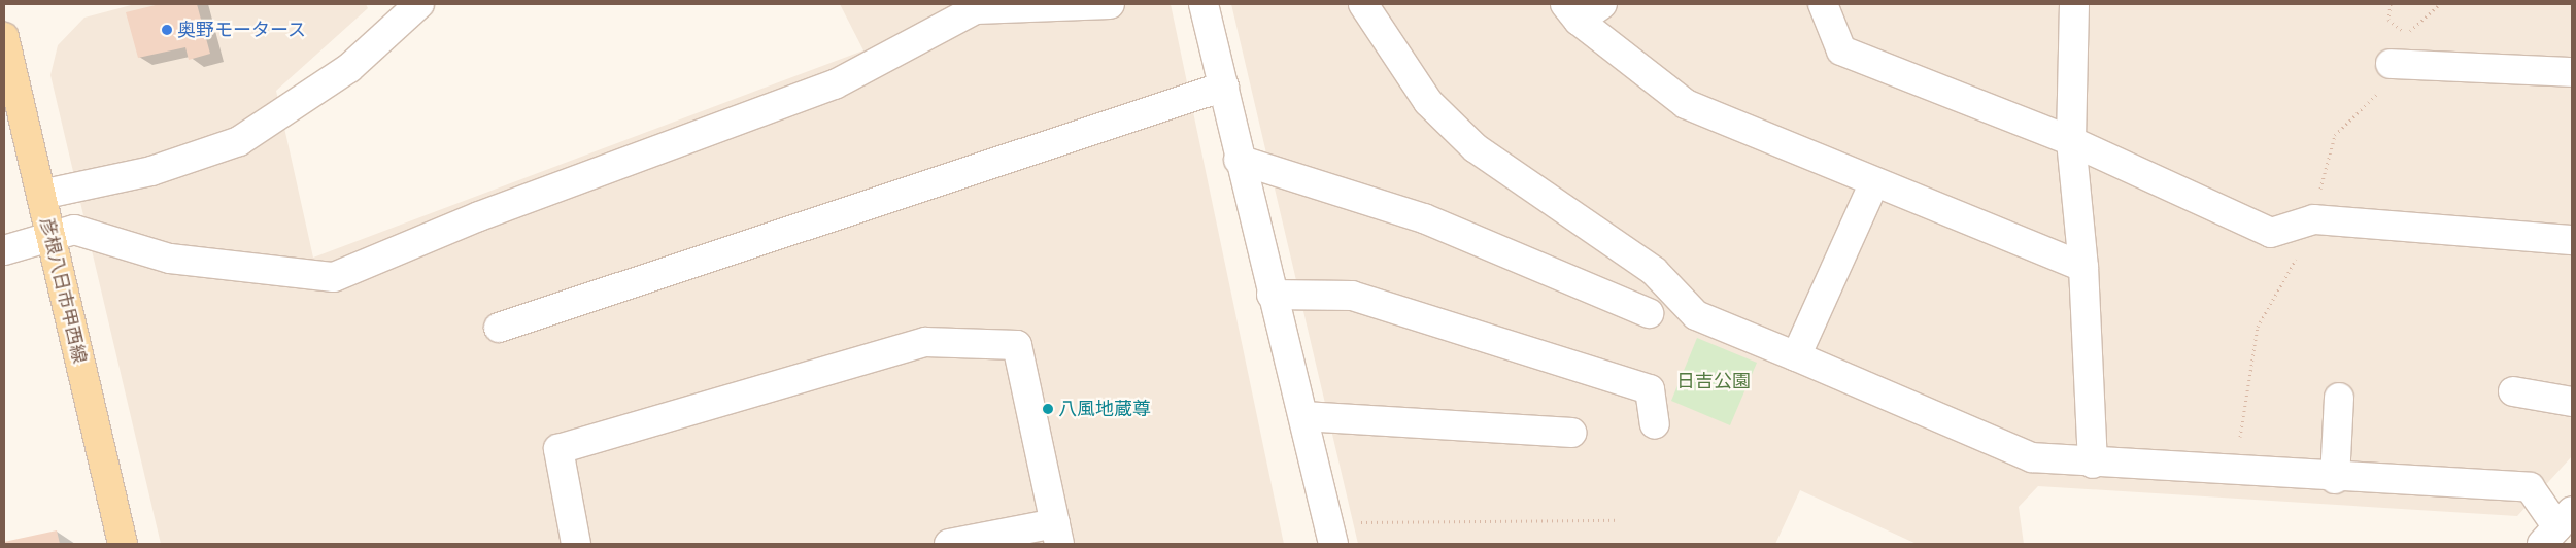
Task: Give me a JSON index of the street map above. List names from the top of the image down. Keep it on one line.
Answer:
{"streets":{"main road":["彦根八日市甲西線"]},"parks":["日吉公園"],"places":["奥野モータース","八風地蔵尊"]}
